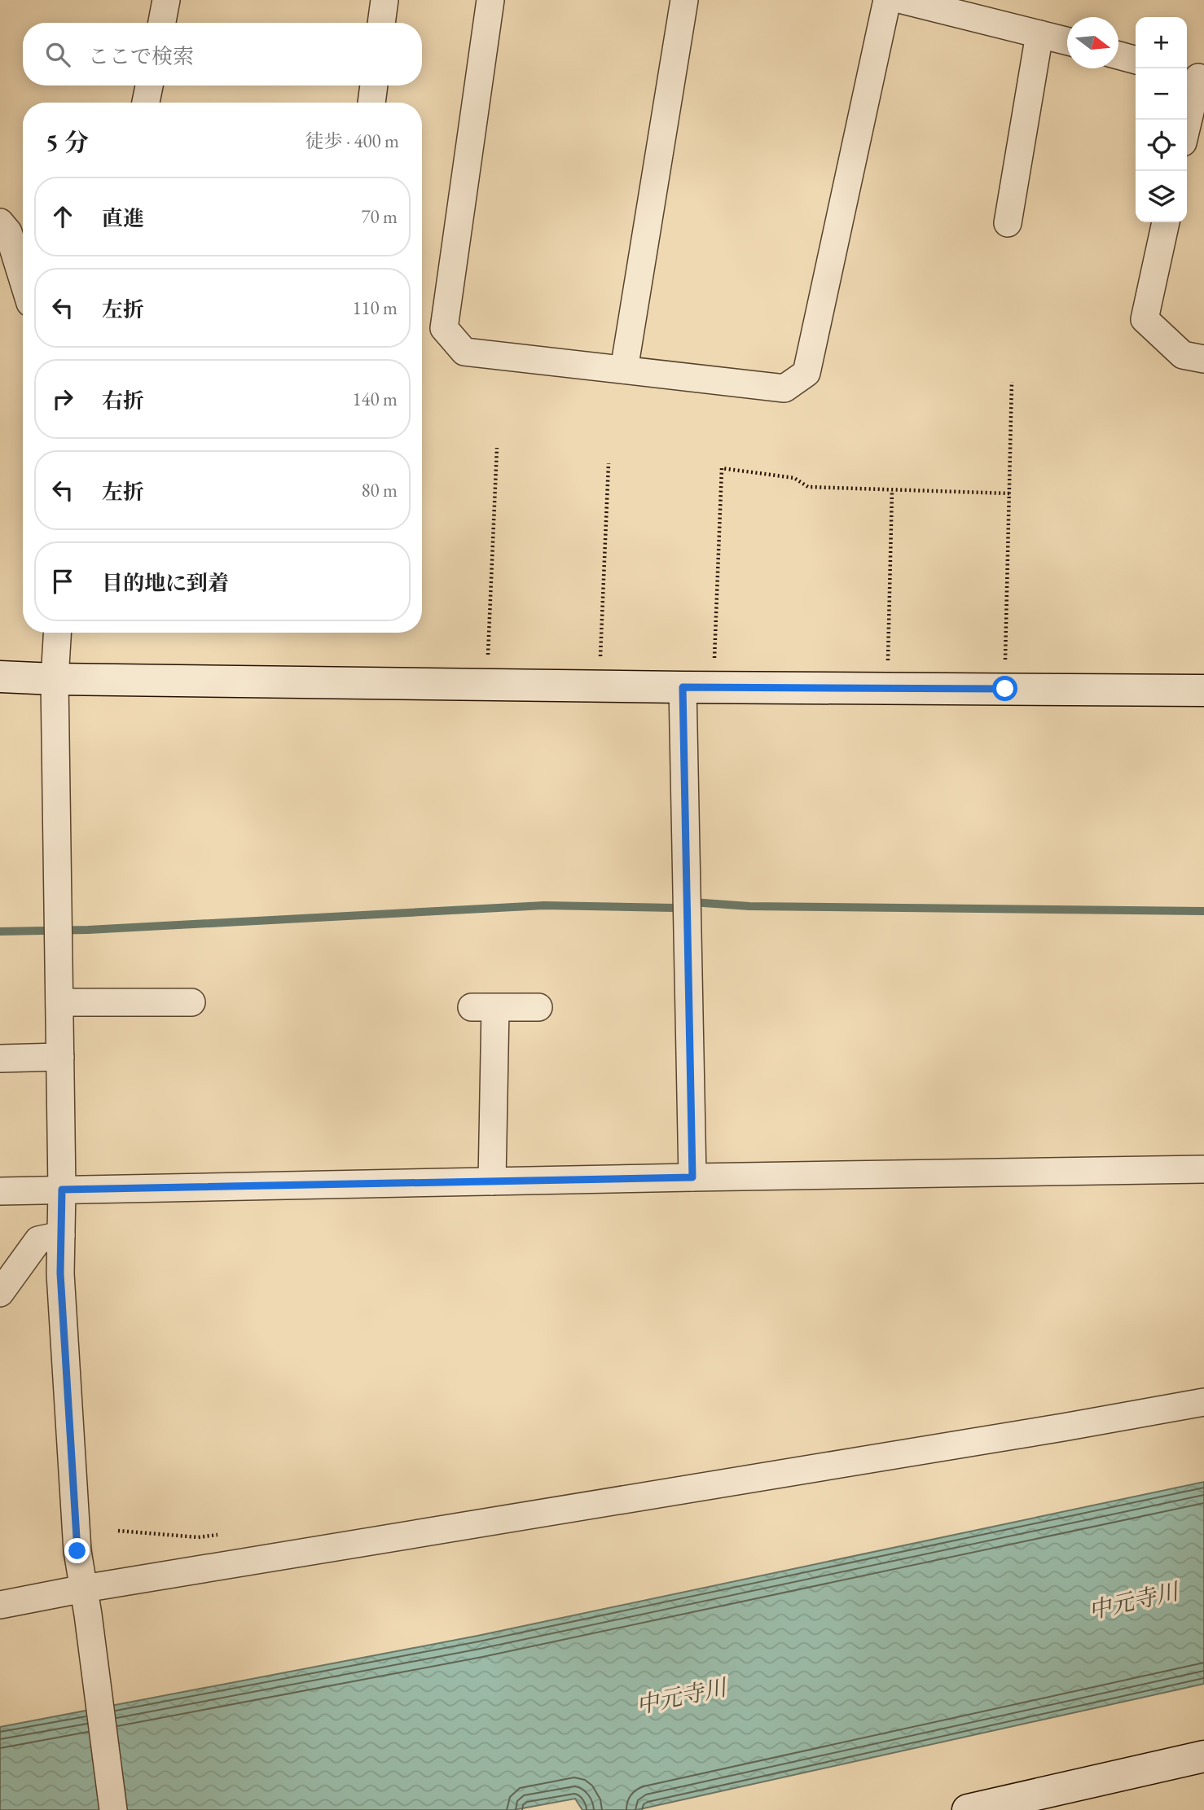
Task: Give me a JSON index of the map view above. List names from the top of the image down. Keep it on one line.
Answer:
{"water":["中元寺川"],"north":"right","page":{"map_buttons":["+","−"],"search":"ここで検索","heading":["5 分","徒歩 · 400 m"],"list":[["直進","70 m"],["左折","110 m"],["右折","140 m"],["左折","80 m"],"目的地に到着"]}}
